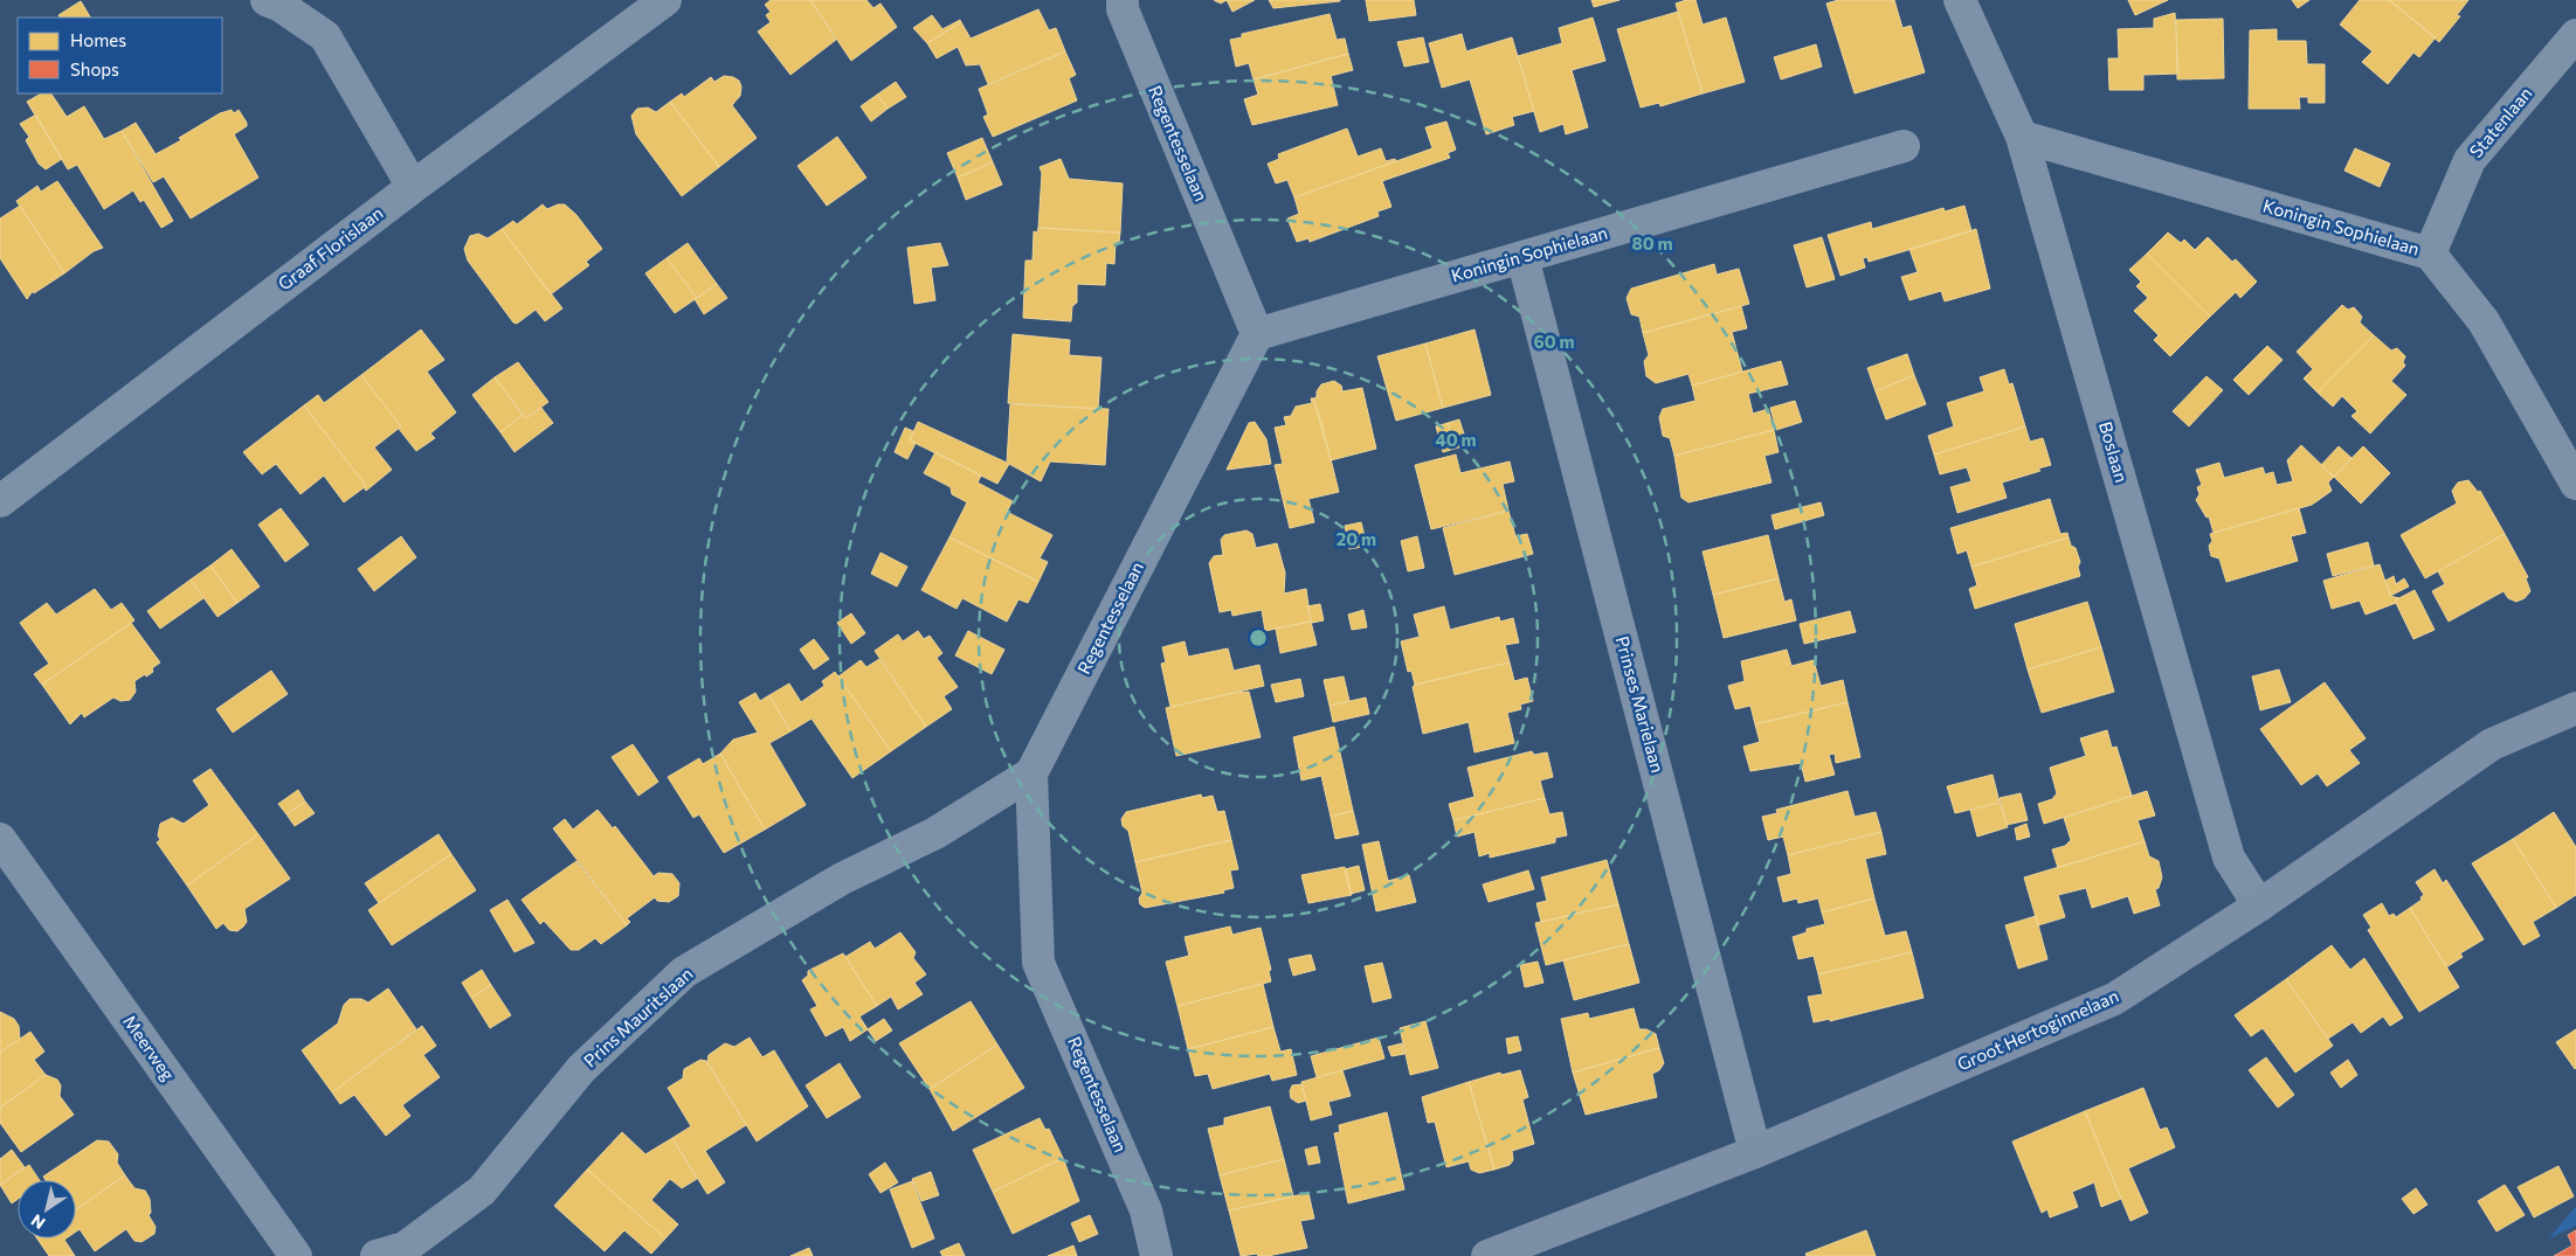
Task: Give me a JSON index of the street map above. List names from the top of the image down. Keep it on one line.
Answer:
{"streets":{"main road":["Groot Hertoginnelaan"],"street":["Statenlaan","Regentesselaan","Koningin Sophielaan","Graaf Florislaan","Boslaan","Prinses Marielaan","Prins Mauritslaan","Meerweg"]},"crossings":[["Statenlaan","Koningin Sophielaan"],["Regentesselaan","Koningin Sophielaan"],["Regentesselaan","Prins Mauritslaan"],["Koningin Sophielaan","Boslaan"],["Koningin Sophielaan","Prinses Marielaan"],["Boslaan","Groot Hertoginnelaan"],["Prinses Marielaan","Groot Hertoginnelaan"]],"legend":["Homes","Shops"],"north":"bottom left","rings":["80 m","60 m","40 m","20 m"]}
